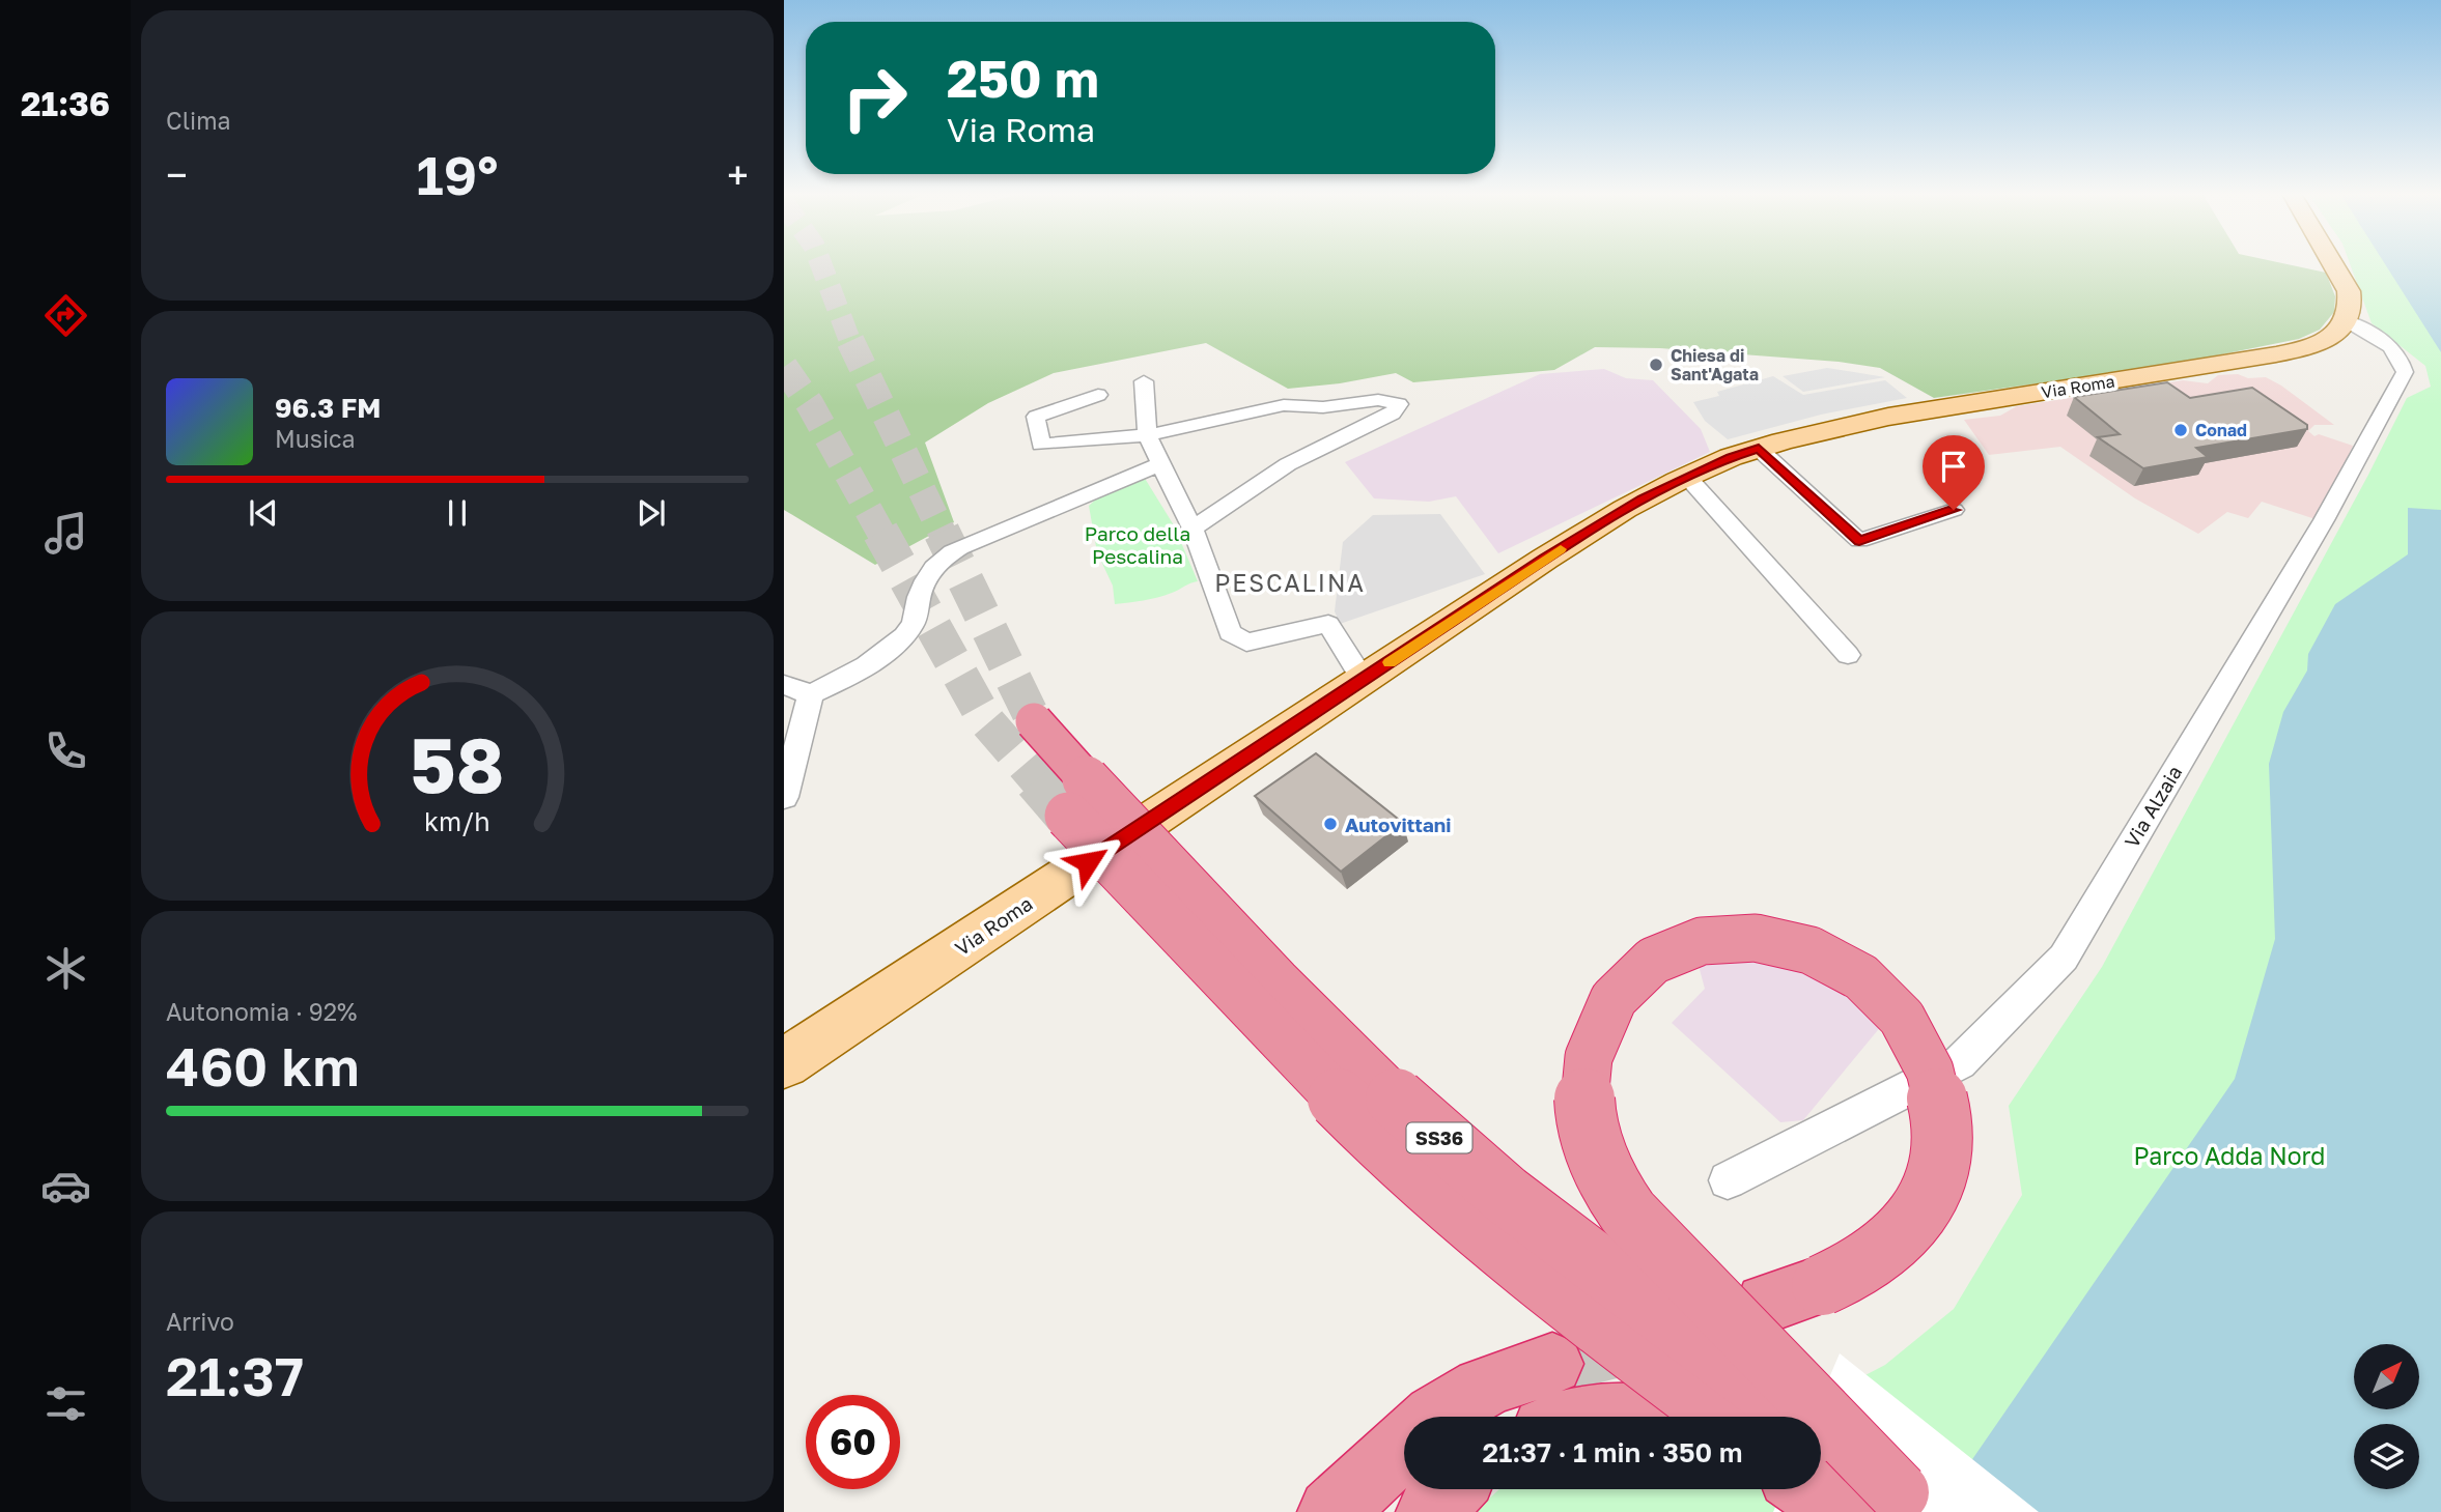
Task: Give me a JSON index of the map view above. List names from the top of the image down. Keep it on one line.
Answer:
{"streets":{"highway":["SS36"],"main road":["Via Roma"],"street":["Via Alzaia"]},"crossings":[["Via Roma","Via Alzaia"]],"districts":["PESCALINA"],"parks":["Parco della Pescalina","Parco Adda Nord"],"places":["Chiesa di Sant'Agata","Conad","Autovittani"],"north":"top right","page":{"tabs":"21:36","tile":["Clima",["Autonomia · 92%","460 km"],["Arrivo","21:37"]],"turn":["250 m","Via Roma"],"heat":["−","19°","+"],"song":["96.3 FM","Musica"],"limit":"60","trip":"21:37 · 1 min · 350 m","gauge":["58","km/h"]}}
